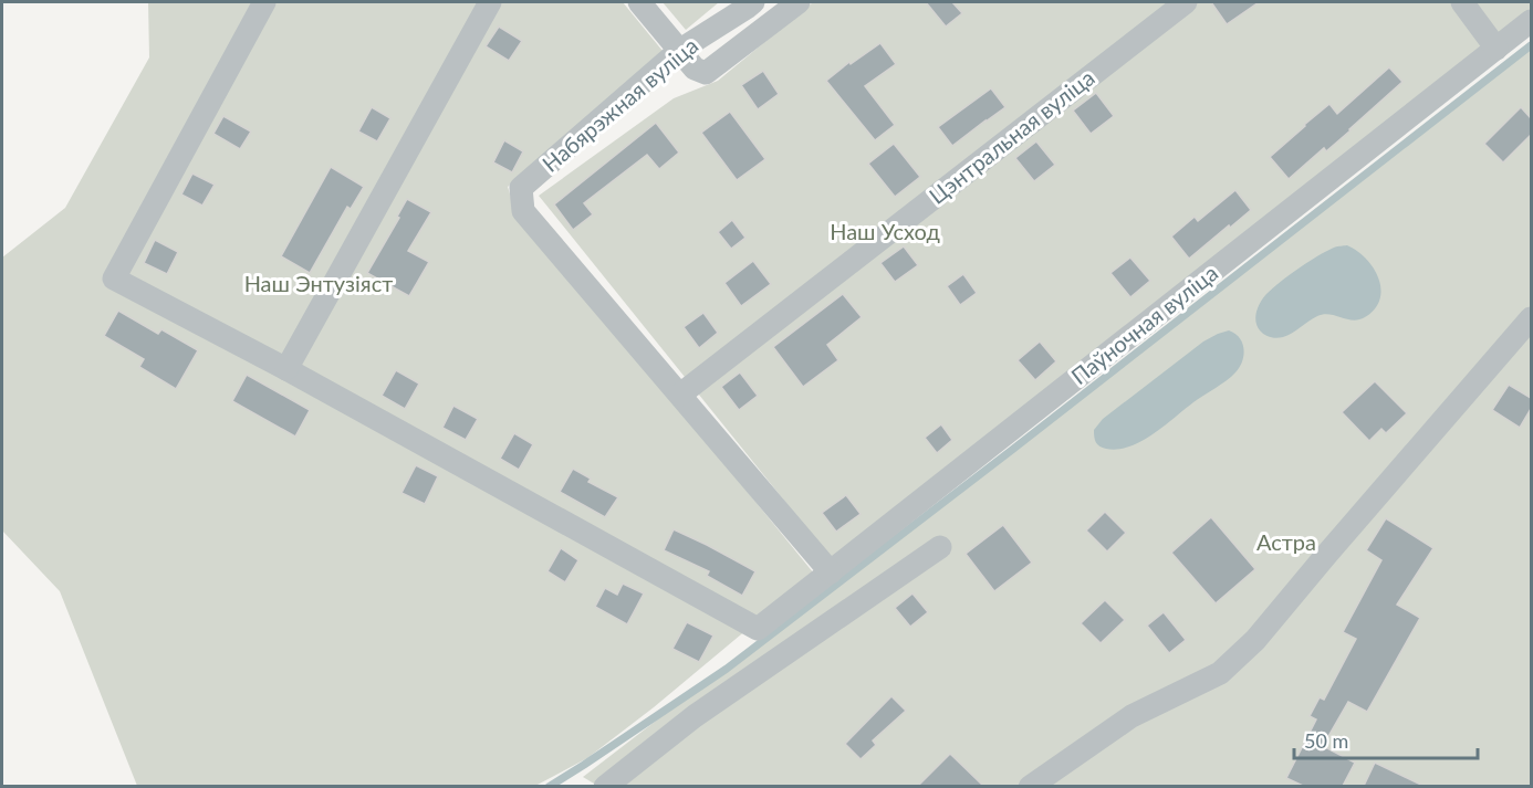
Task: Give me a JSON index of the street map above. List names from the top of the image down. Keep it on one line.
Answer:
{"streets":{"lane":["Набярэжная вуліца","Цэнтральная вуліца","Паўночная вуліца"]},"crossings":[["Набярэжная вуліца","Цэнтральная вуліца"]],"parks":["Наш Усход","Наш Энтузіяст","Астра"],"scale_bar":"50 m"}
